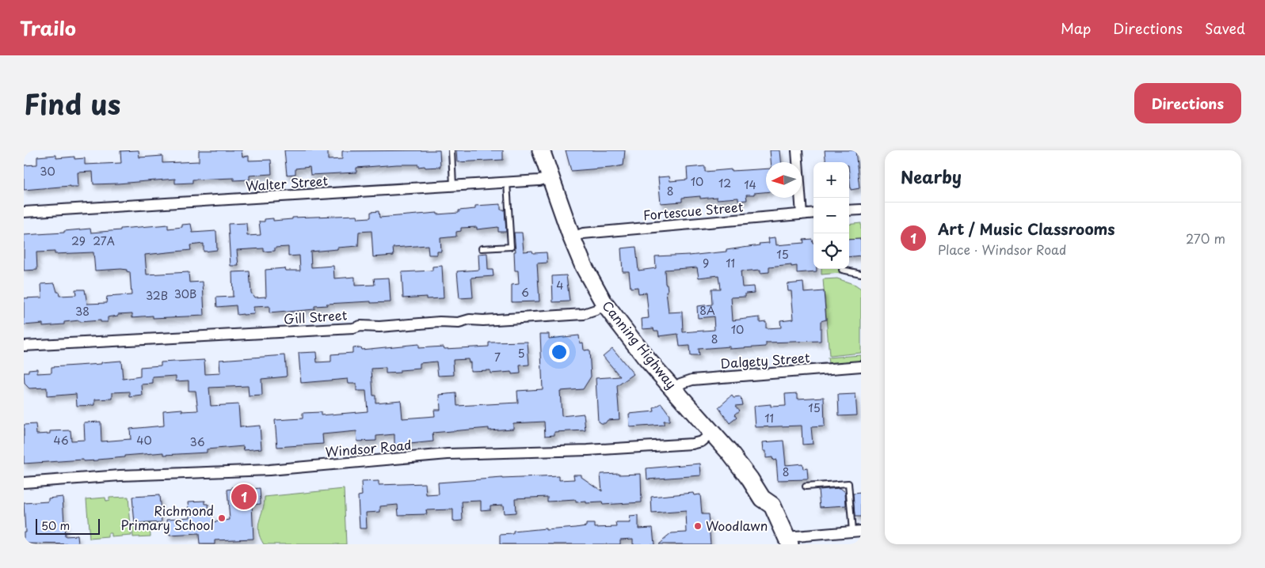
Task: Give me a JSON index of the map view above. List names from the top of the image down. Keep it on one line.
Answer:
{"streets":{"highway":["Canning Highway"],"street":["Walter Street","Fortescue Street","Gill Street","Dalgety Street","Windsor Road"]},"crossings":[["Walter Street","Canning Highway"],["Fortescue Street","Canning Highway"],["Gill Street","Canning Highway"],["Canning Highway","Dalgety Street"],["Canning Highway","Windsor Road"]],"places":["Richmond Primary School","Woodlawn"],"house_numbers":["30","10","12","14","8","29","27A","15","9","11","4","6","30B","32B","8A","38","10","8","5","7","15","11","46","40","36","8"],"scale_bar":"50 m","north":"left","page":{"header":"Trailo","nav":["Map","Directions","Saved"],"title":"Find us","buttons":"Directions","heading":"Nearby","map_buttons":["+","−"],"list":[{"mark":"1","name":"Art / Music Classrooms","note":"Place · Windsor Road","value":"270 m"}],"pins":"1","scale":"50 m"}}
